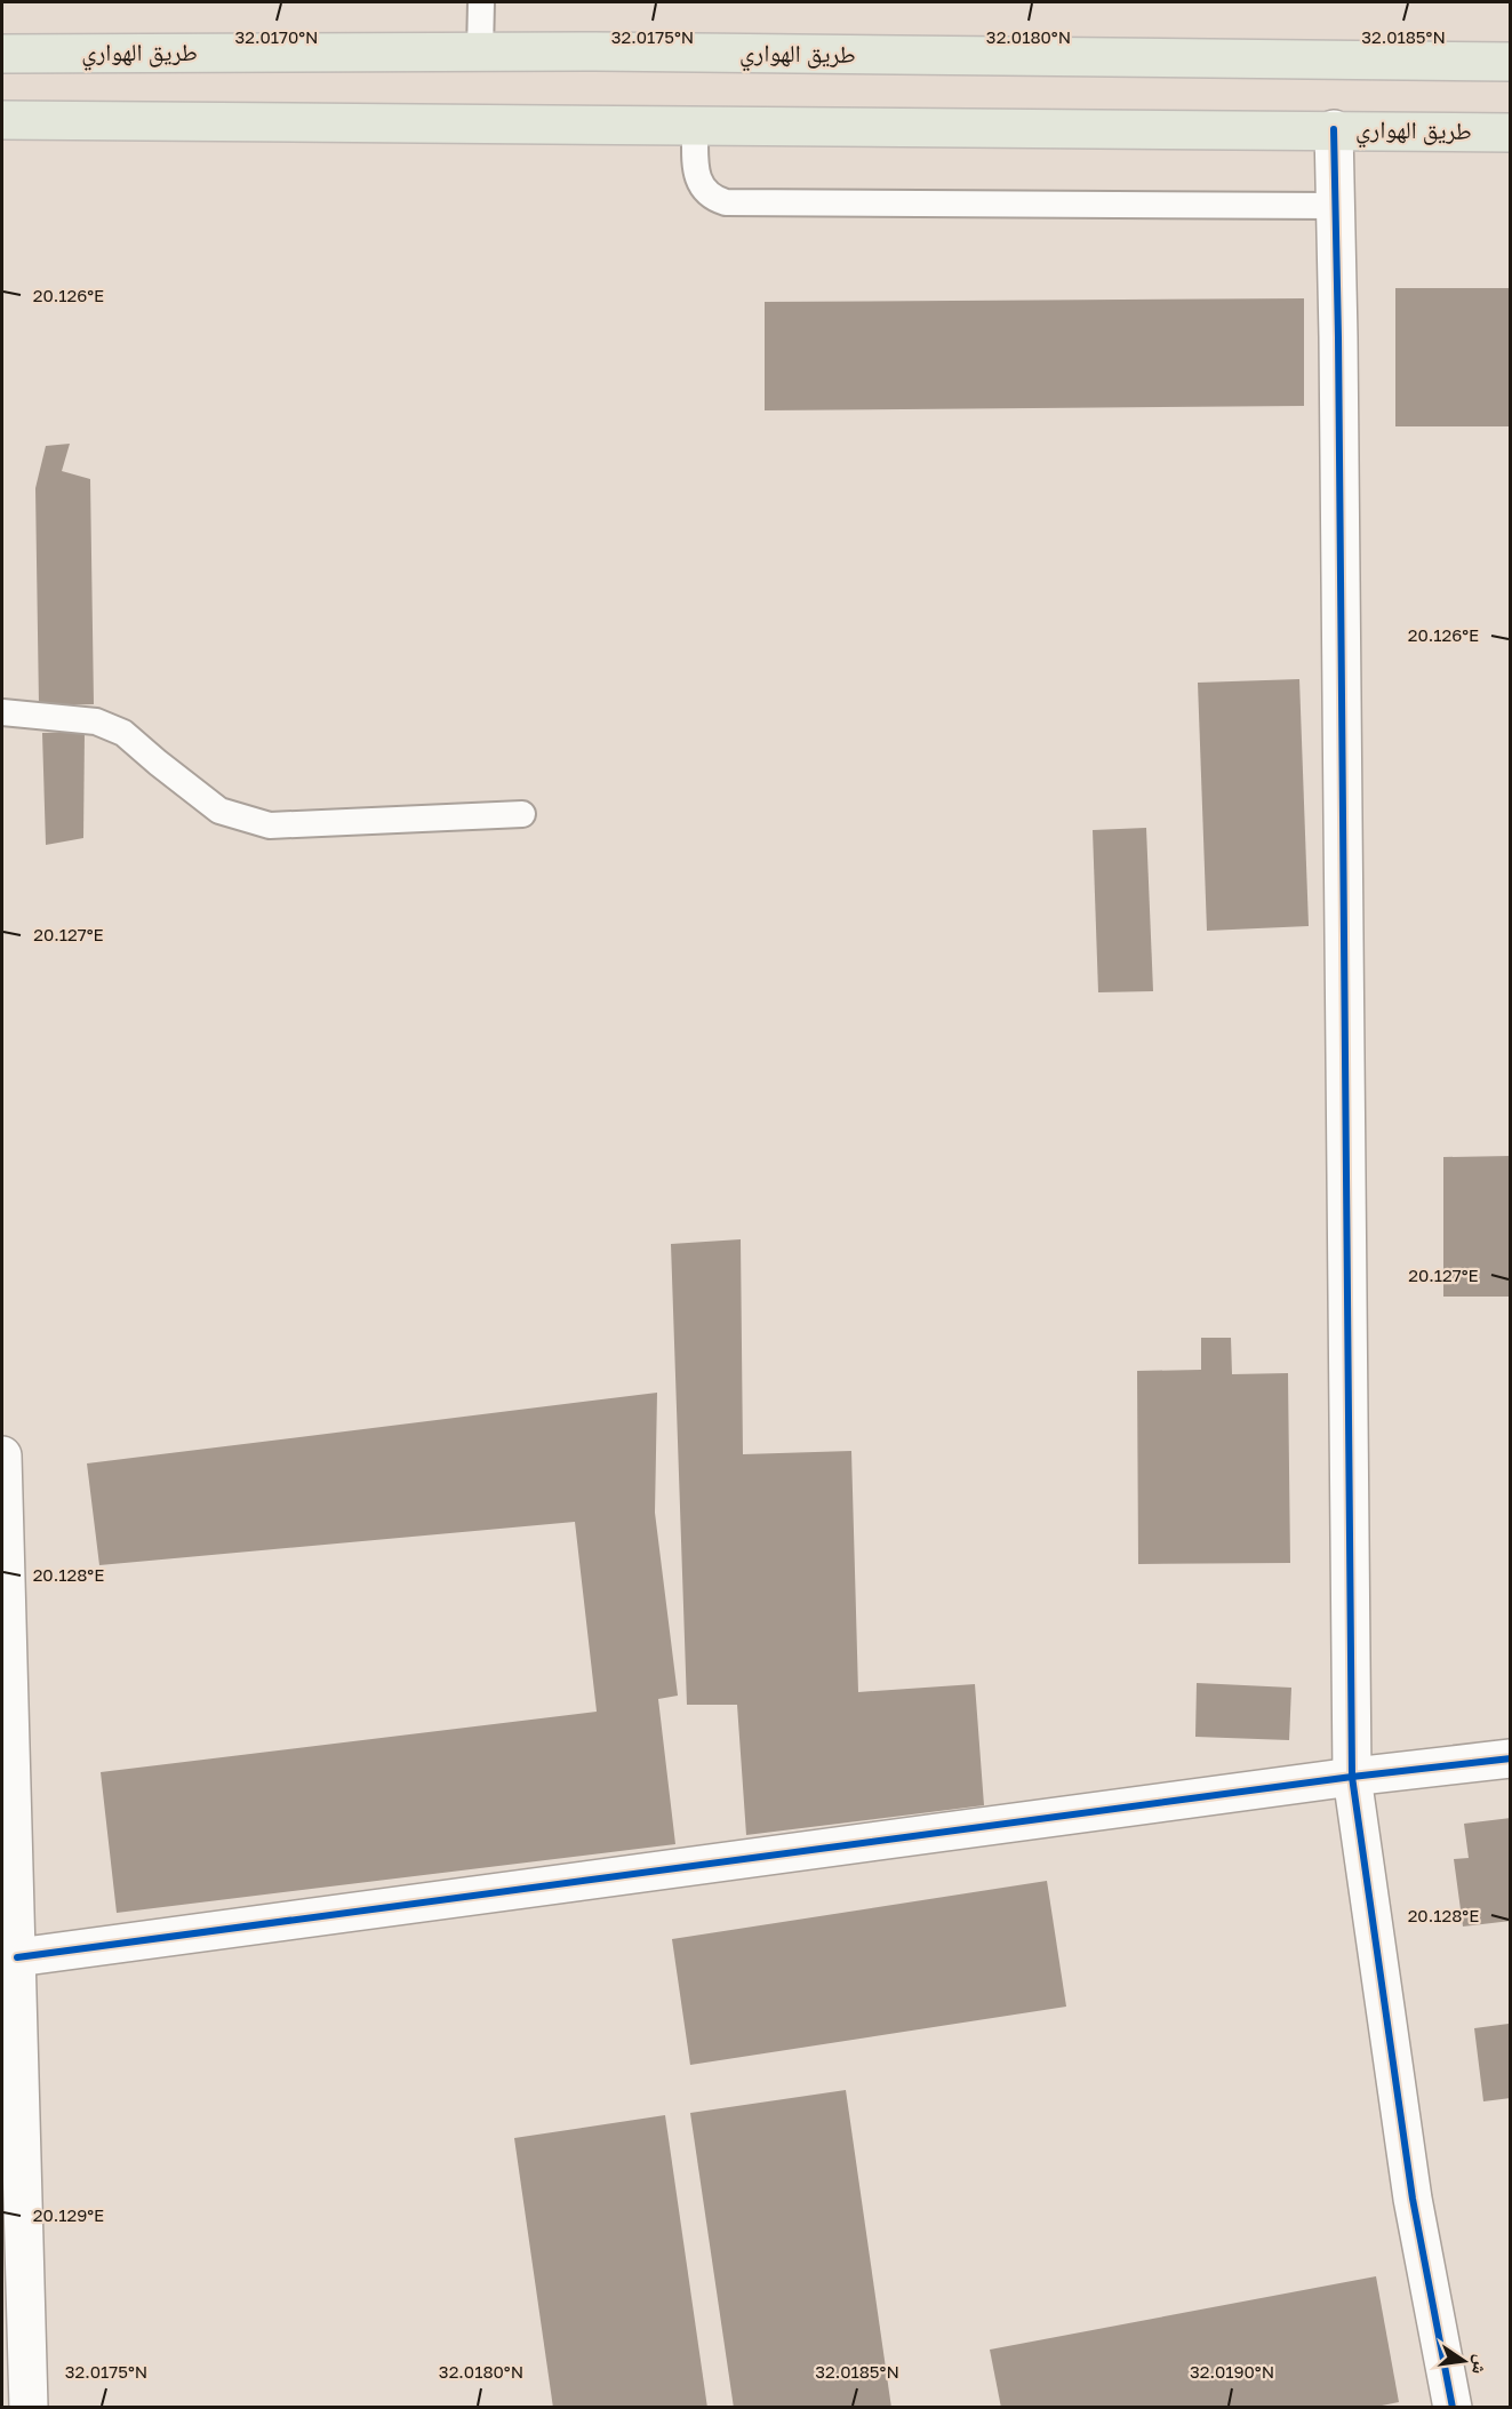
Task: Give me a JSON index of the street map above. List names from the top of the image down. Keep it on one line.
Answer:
{"streets":{"highway":["طريق الهواري"]},"north":"right","coordinates":["32.0175°N","32.0180°N","32.0185°N","32.0170°N","20.126°E","20.127°E","20.128°E","20.129°E","32.0190°N"]}
